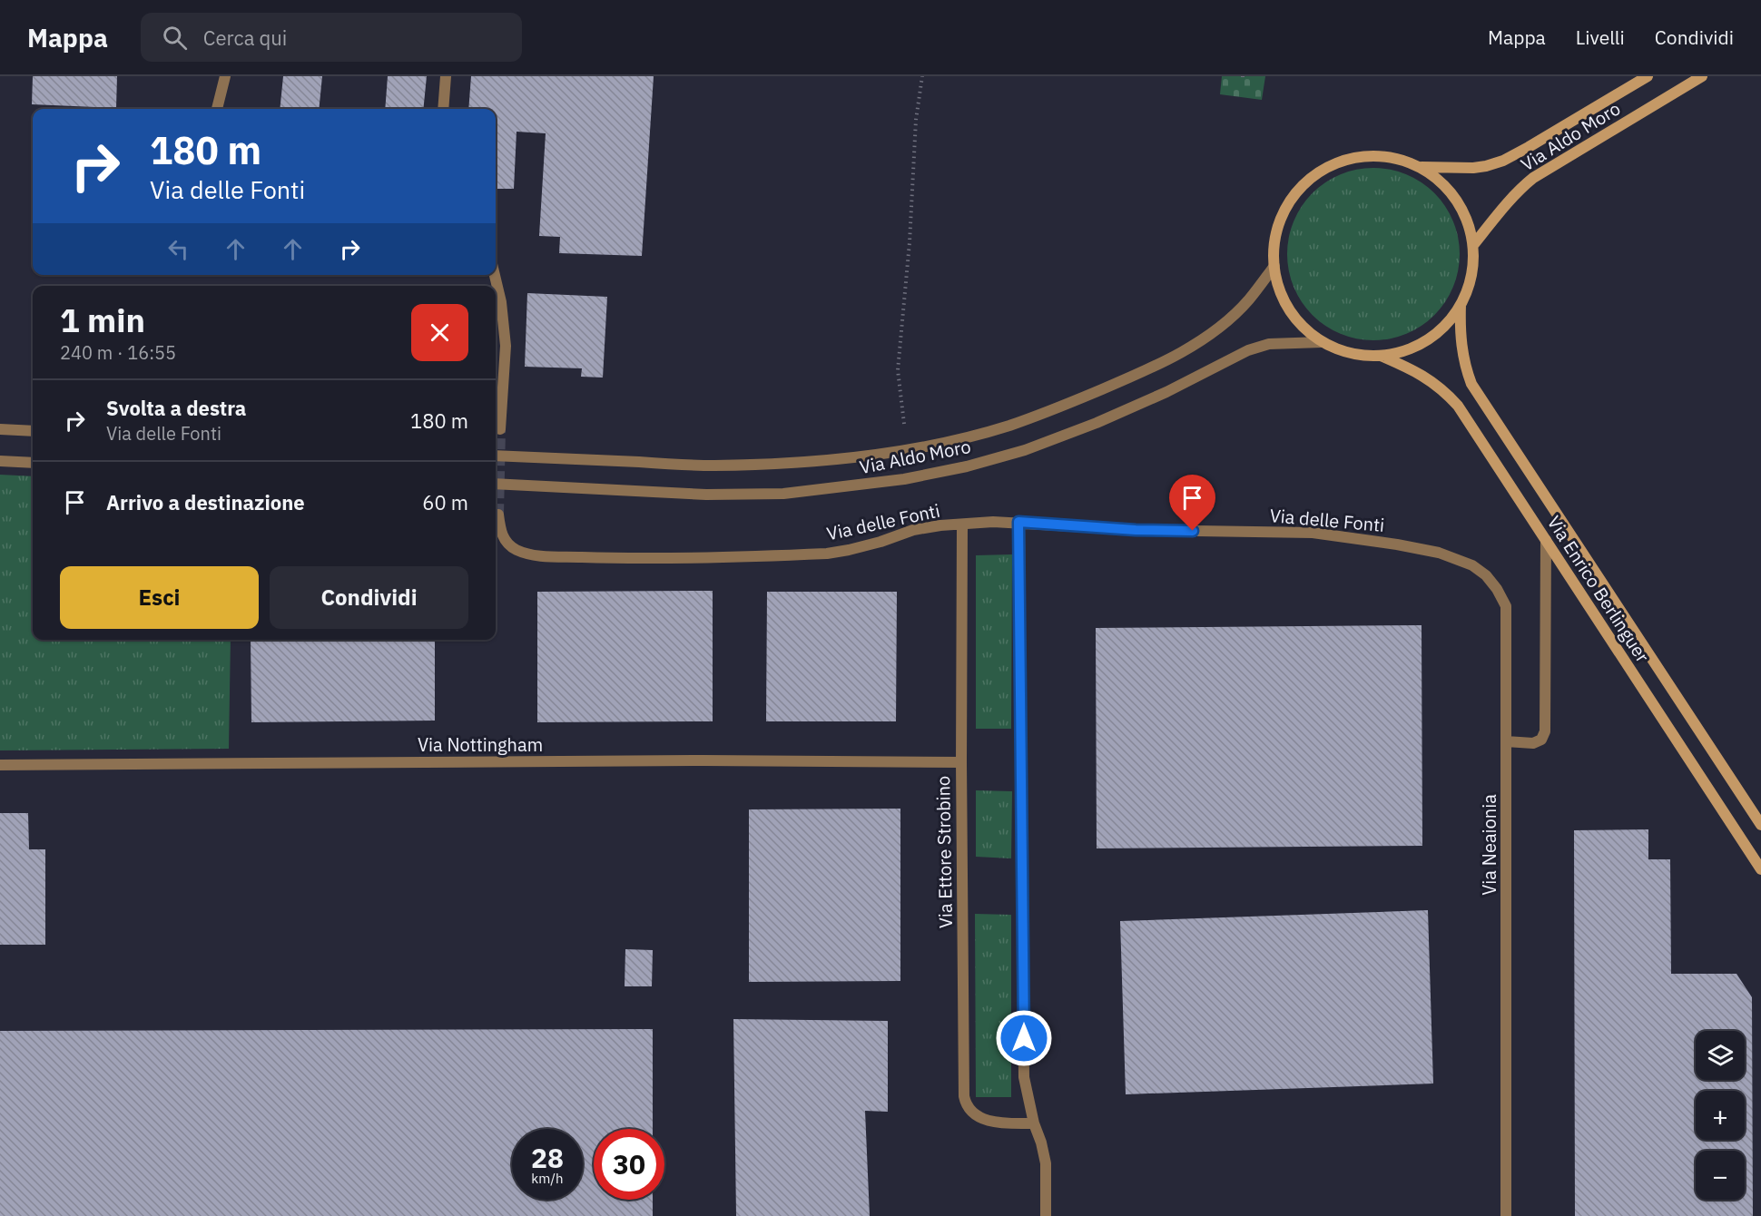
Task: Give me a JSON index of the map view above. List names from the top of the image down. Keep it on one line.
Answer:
{"streets":{"main road":["Via Aldo Moro","Via Enrico Berlinguer"],"street":["Via delle Fonti","Via Nottingham","Via Neaionia","Via Ettore Strobino"]},"crossings":[["Via delle Fonti","Via Neaionia"],["Via delle Fonti","Via Ettore Strobino"],["Via Nottingham","Via Ettore Strobino"]],"page":{"header":"Mappa","search":"Cerca qui","nav":["Mappa","Livelli","Condividi"],"turn":["180 m","Via delle Fonti"],"heading":["1 min","240 m · 16:55"],"list":[{"name":"Svolta a destra","note":"Via delle Fonti","value":"180 m"},{"name":"Arrivo a destinazione","value":"60 m"}],"buttons":["Esci","Condividi"],"map_buttons":["+","−"],"speed":"28 km/h","limit":"30"}}
